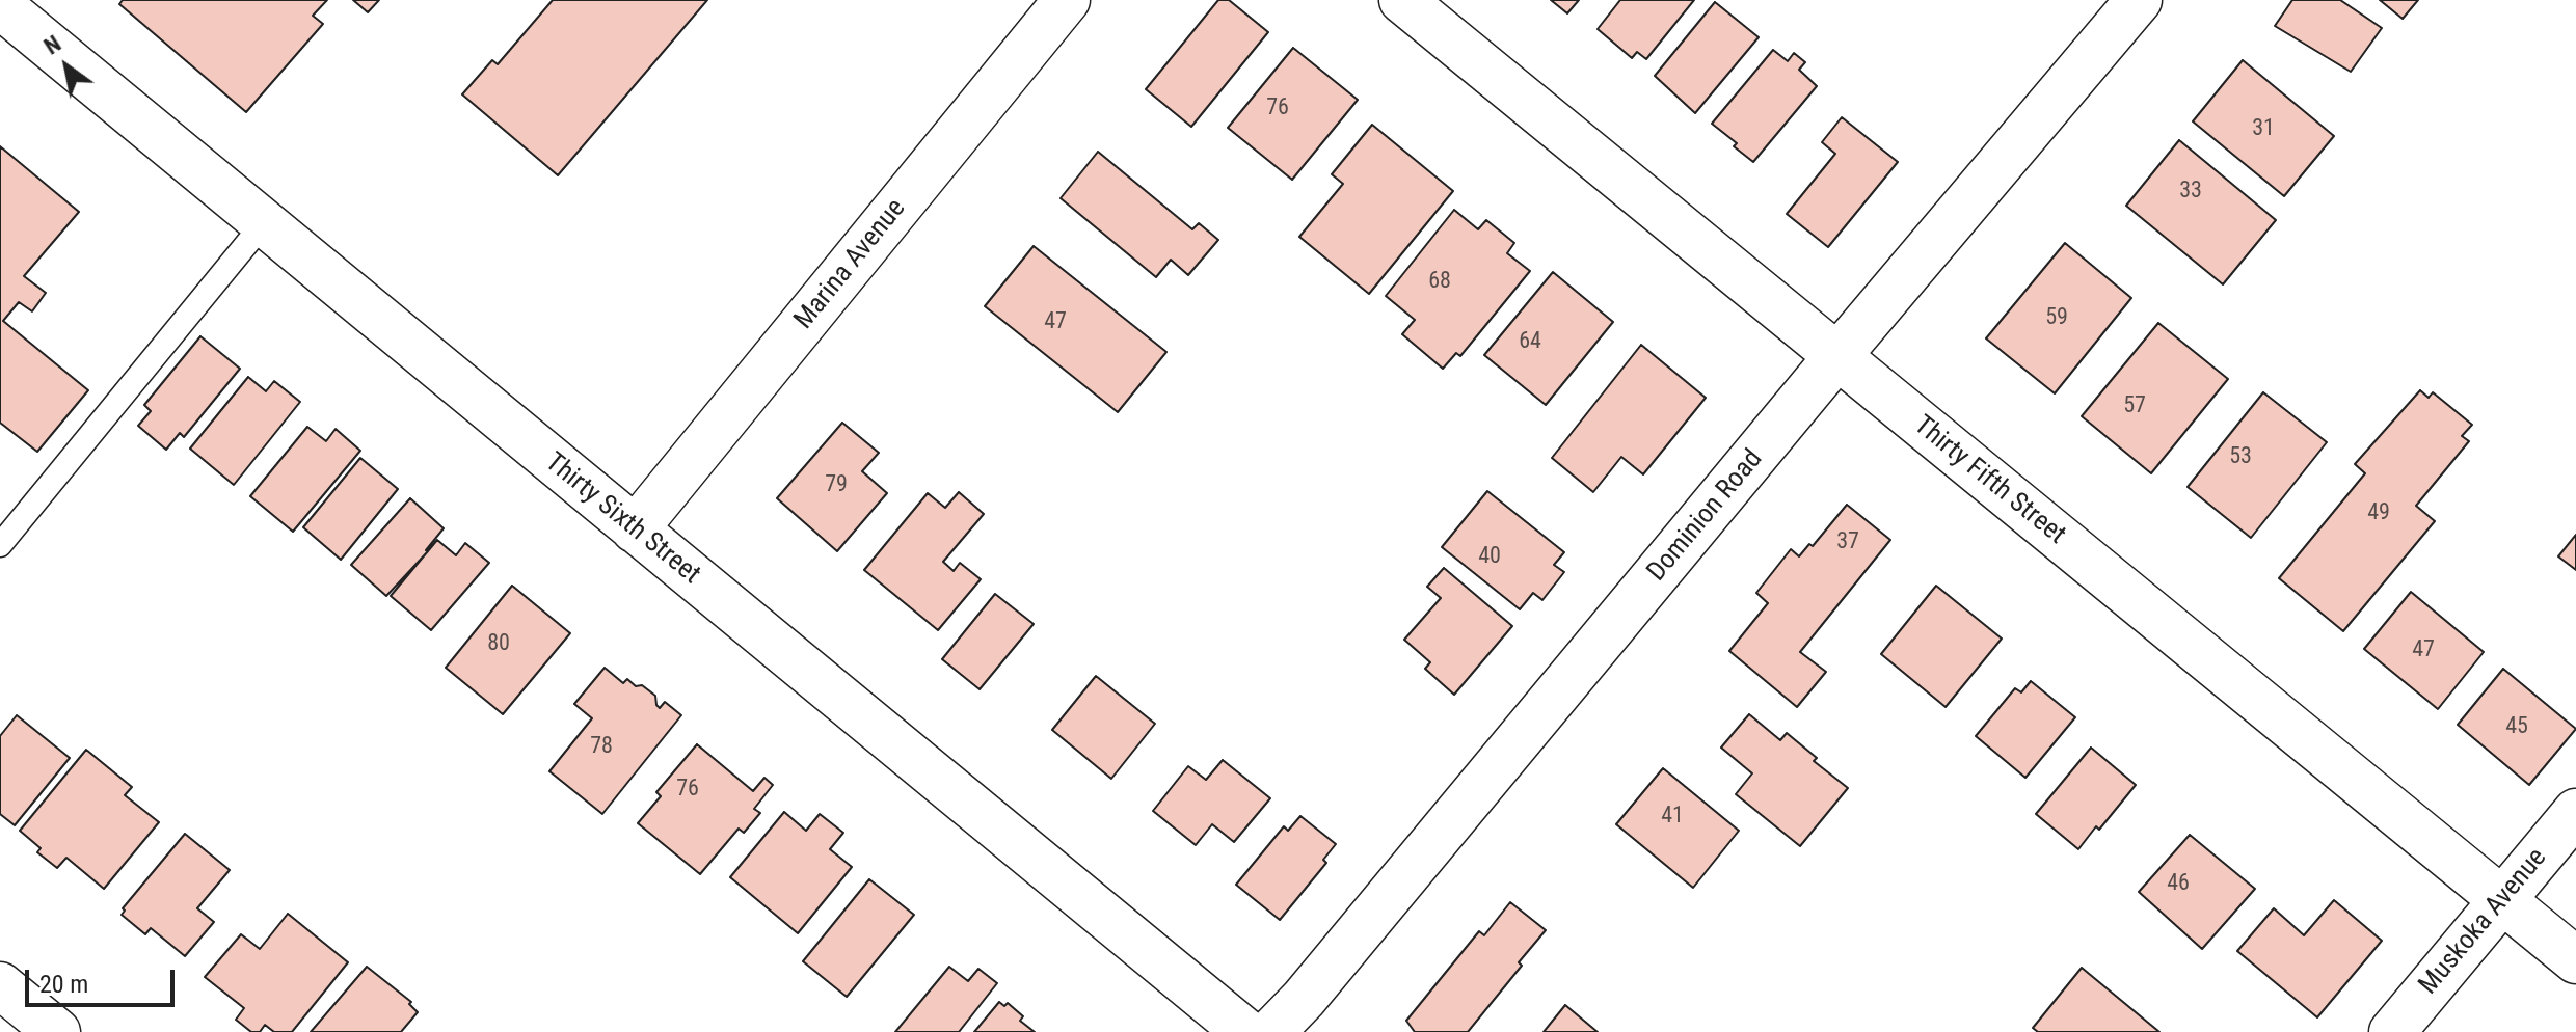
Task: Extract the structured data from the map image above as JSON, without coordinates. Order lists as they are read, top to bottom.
{
  "streets": {
    "street": [
      "Marina Avenue",
      "Thirty Fifth Street",
      "Dominion Road",
      "Thirty Sixth Street",
      "Muskoka Avenue"
    ]
  },
  "crossings": [
    ["Marina Avenue", "Thirty Sixth Street"],
    ["Thirty Fifth Street", "Dominion Road"],
    ["Thirty Fifth Street", "Muskoka Avenue"]
  ],
  "house_numbers": [
    "76",
    "31",
    "33",
    "68",
    "59",
    "47",
    "64",
    "57",
    "53",
    "79",
    "49",
    "37",
    "40",
    "80",
    "47",
    "45",
    "78",
    "76",
    "41",
    "46"
  ],
  "scale_bar": "20 m",
  "north": "top left"
}
